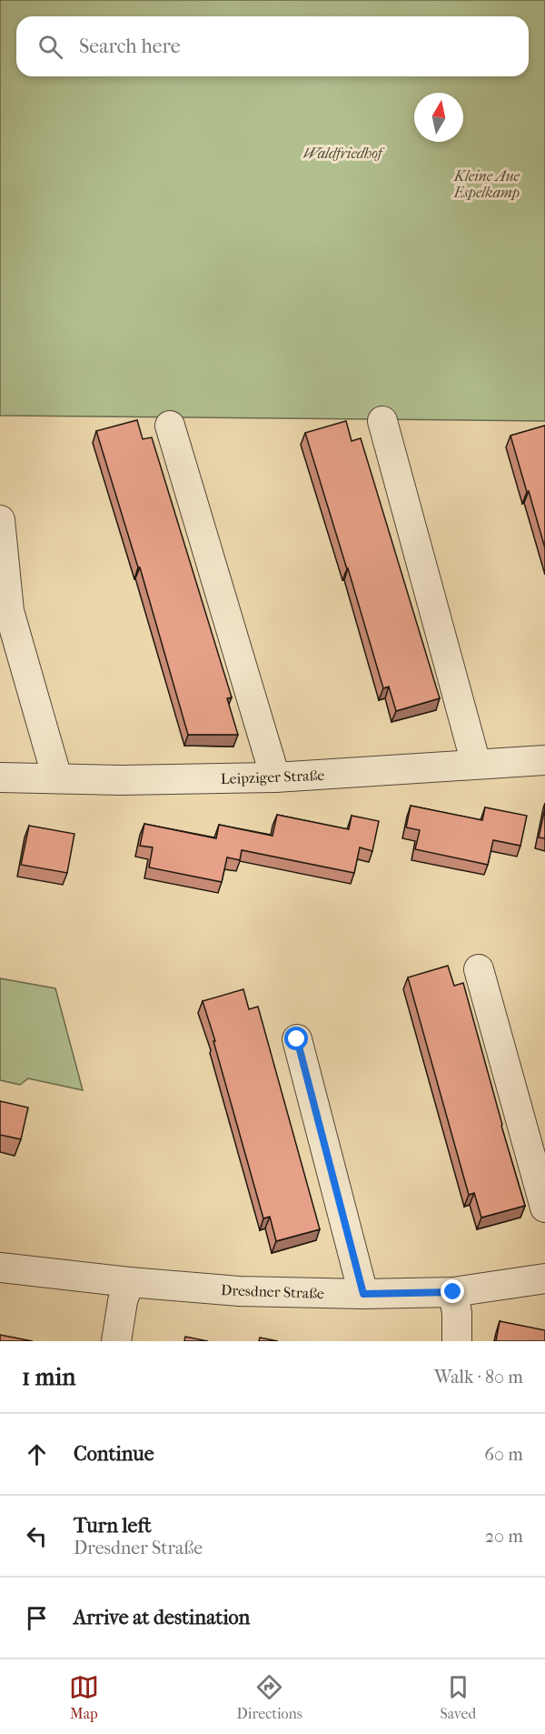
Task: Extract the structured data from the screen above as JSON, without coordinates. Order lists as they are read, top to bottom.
{
  "streets": {
    "street": ["Leipziger Straße", "Dresdner Straße"]
  },
  "parks": ["Waldfriedhof", "Kleine Aue Espelkamp"],
  "north": "top",
  "page": {
    "search": "Search here",
    "heading": ["1 min", "Walk · 80 m"],
    "list": [
      ["Continue", "60 m"],
      ["Turn left", "Dresdner Straße", "20 m"],
      "Arrive at destination"
    ],
    "nav": ["Map", "Directions", "Saved"]
  }
}
